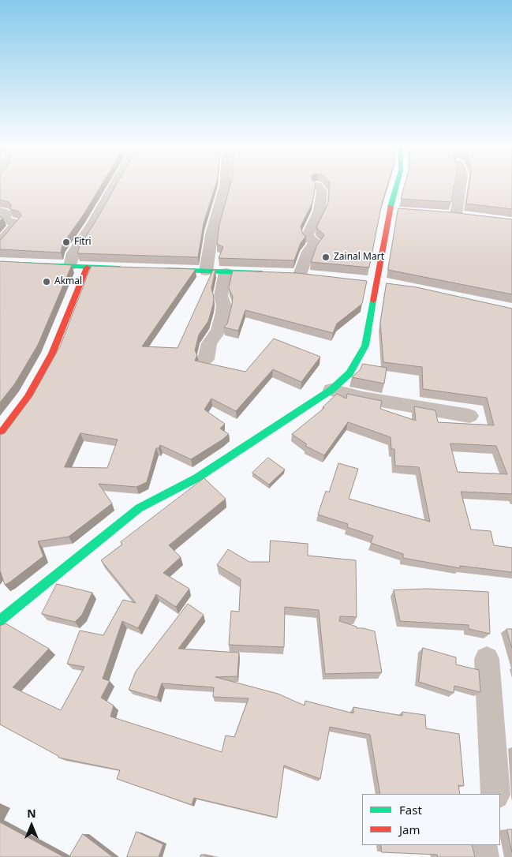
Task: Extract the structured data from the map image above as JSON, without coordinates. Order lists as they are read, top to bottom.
{
  "places": ["Fitri", "Zainal Mart", "Akmal"],
  "legend": ["Fast", "Jam"],
  "north": "top"
}
